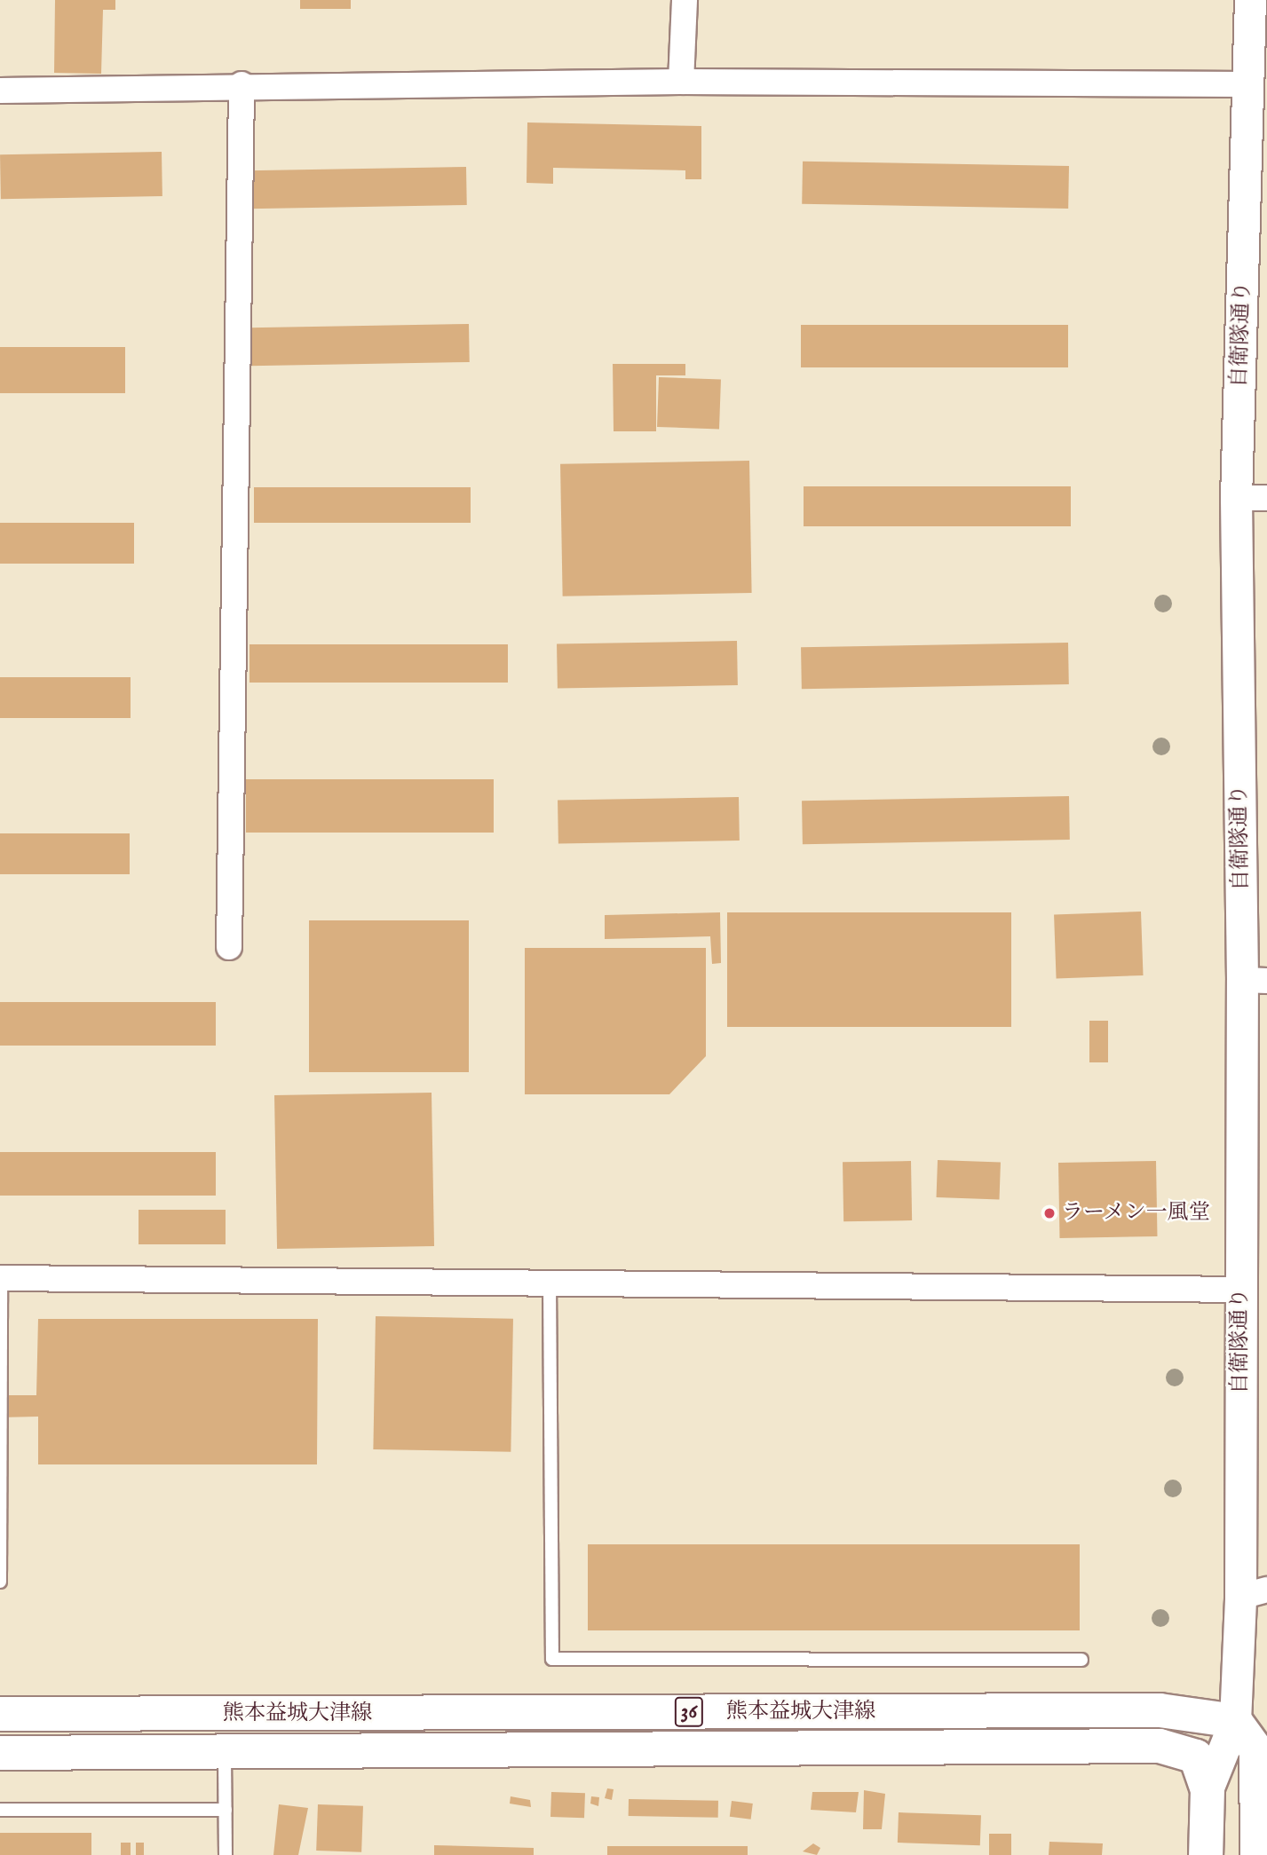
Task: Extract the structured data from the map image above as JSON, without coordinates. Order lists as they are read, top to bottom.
{
  "streets": {
    "main road": ["36", "熊本益城大津線"],
    "street": ["自衛隊通り"]
  },
  "crossings": [
    ["自衛隊通り", "熊本益城大津線"]
  ],
  "places": ["ラーメン一風堂"]
}
